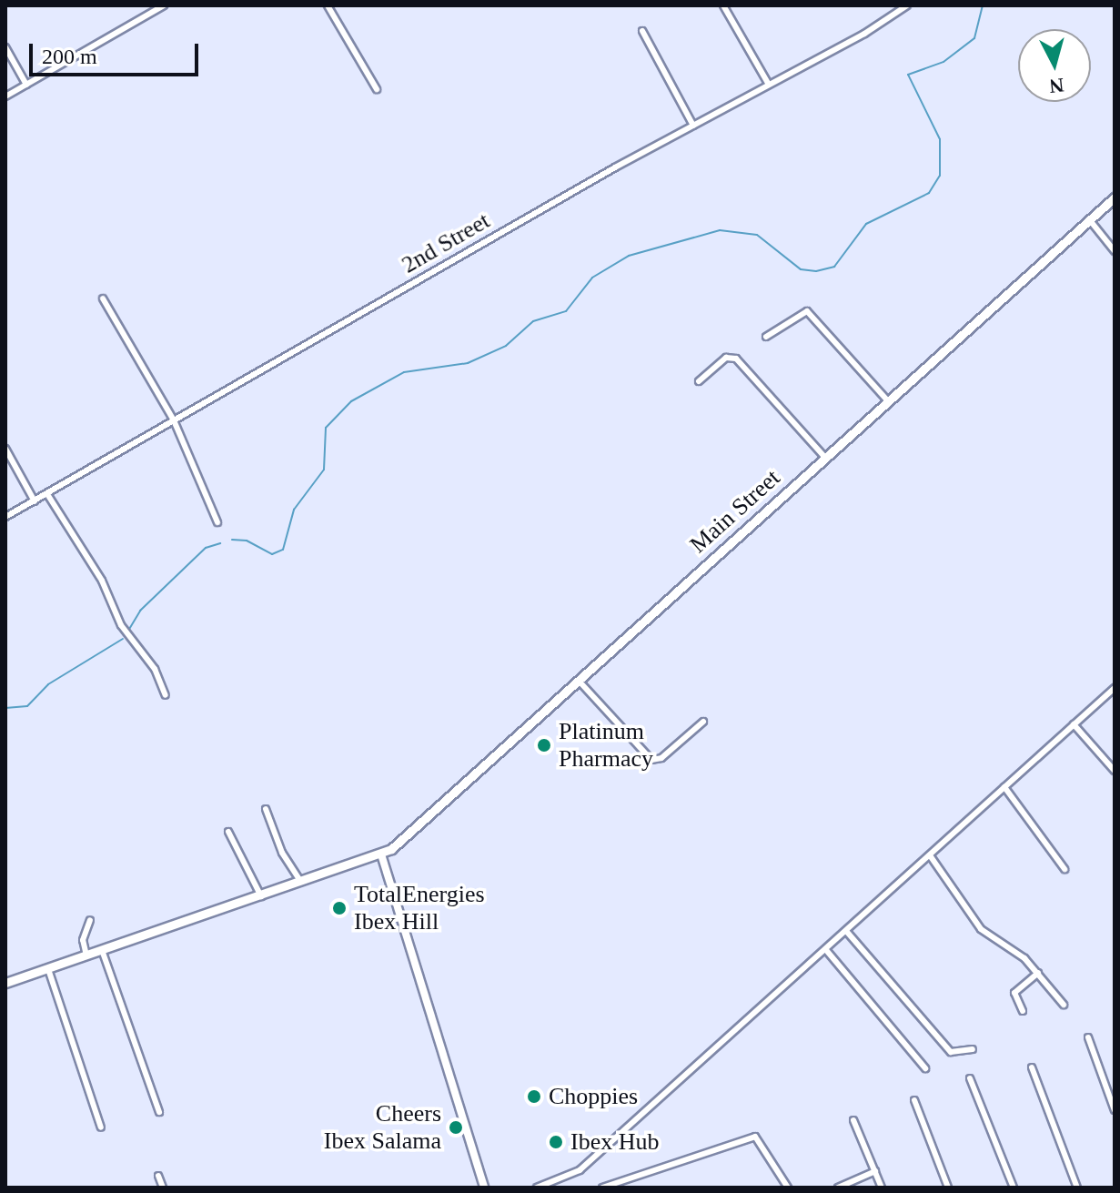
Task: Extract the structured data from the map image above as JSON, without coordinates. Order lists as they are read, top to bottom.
{
  "streets": {
    "main road": ["Main Street"],
    "street": ["2nd Street"]
  },
  "places": [
    "Platinum Pharmacy",
    "TotalEnergies Ibex Hill",
    "Choppies",
    "Cheers Ibex Salama",
    "Ibex Hub"
  ],
  "scale_bar": "200 m",
  "north": "bottom"
}
